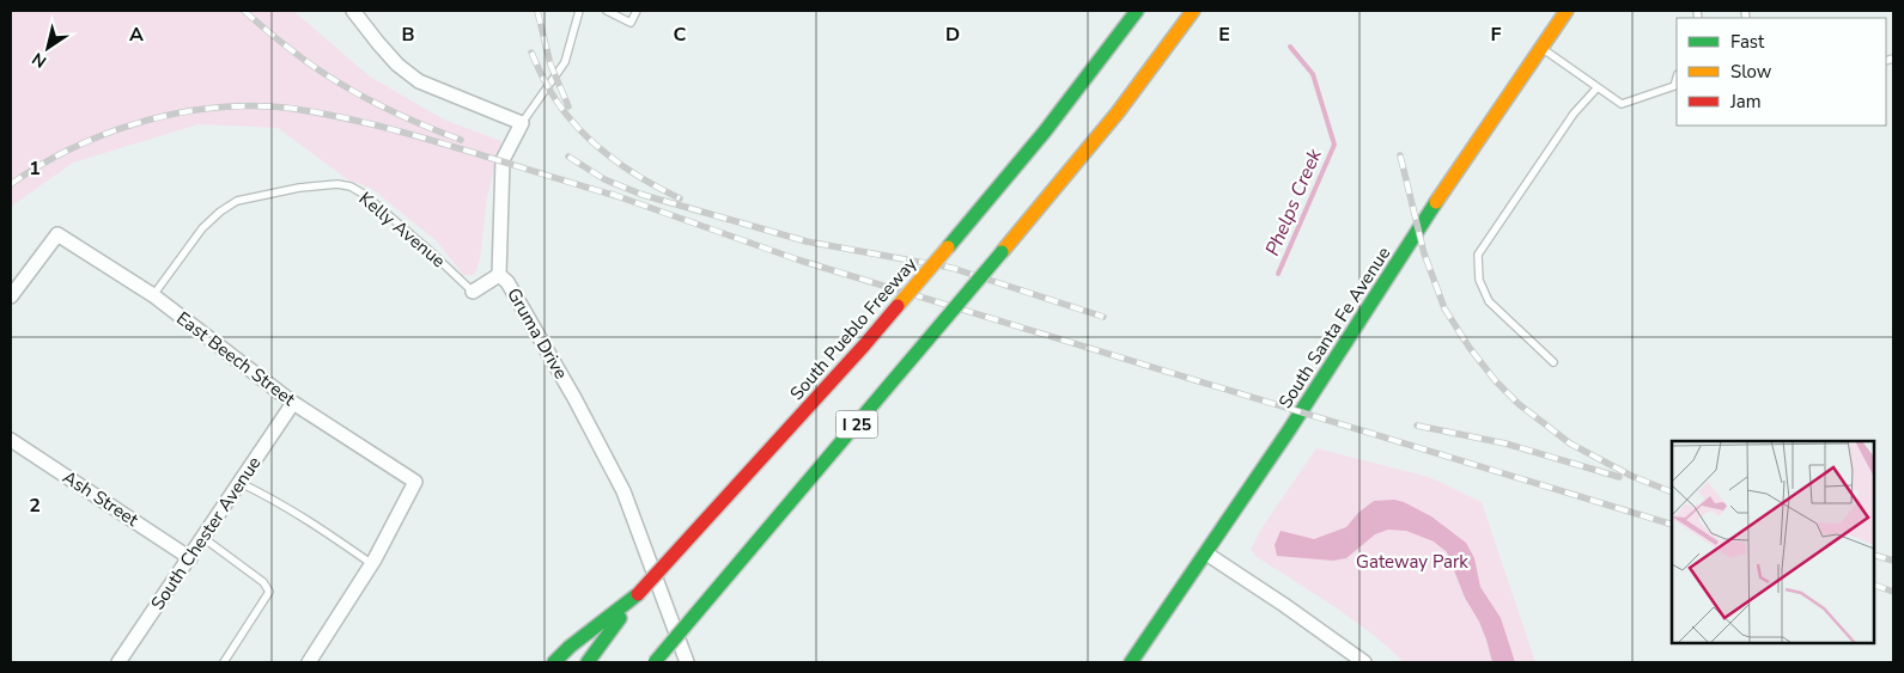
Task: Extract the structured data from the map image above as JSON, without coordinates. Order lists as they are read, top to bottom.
{
  "streets": {
    "main road": ["South Santa Fe Avenue", "South Pueblo Freeway", "I 25"],
    "street": [
      "Gruma Drive",
      "East Beech Street",
      "Ash Street",
      "South Chester Avenue"
    ],
    "lane": ["Kelly Avenue"]
  },
  "crossings": [
    ["Kelly Avenue", "East Beech Street"],
    ["East Beech Street", "South Chester Avenue"],
    ["Ash Street", "South Chester Avenue"]
  ],
  "water": ["Phelps Creek"],
  "parks": ["Gateway Park"],
  "legend": ["Fast", "Slow", "Jam"],
  "north": "bottom left",
  "grid": {
    "columns": [
      "A",
      "B",
      "C",
      "D",
      "E",
      "F"
    ],
    "rows": ["1", "2"]
  }
}
